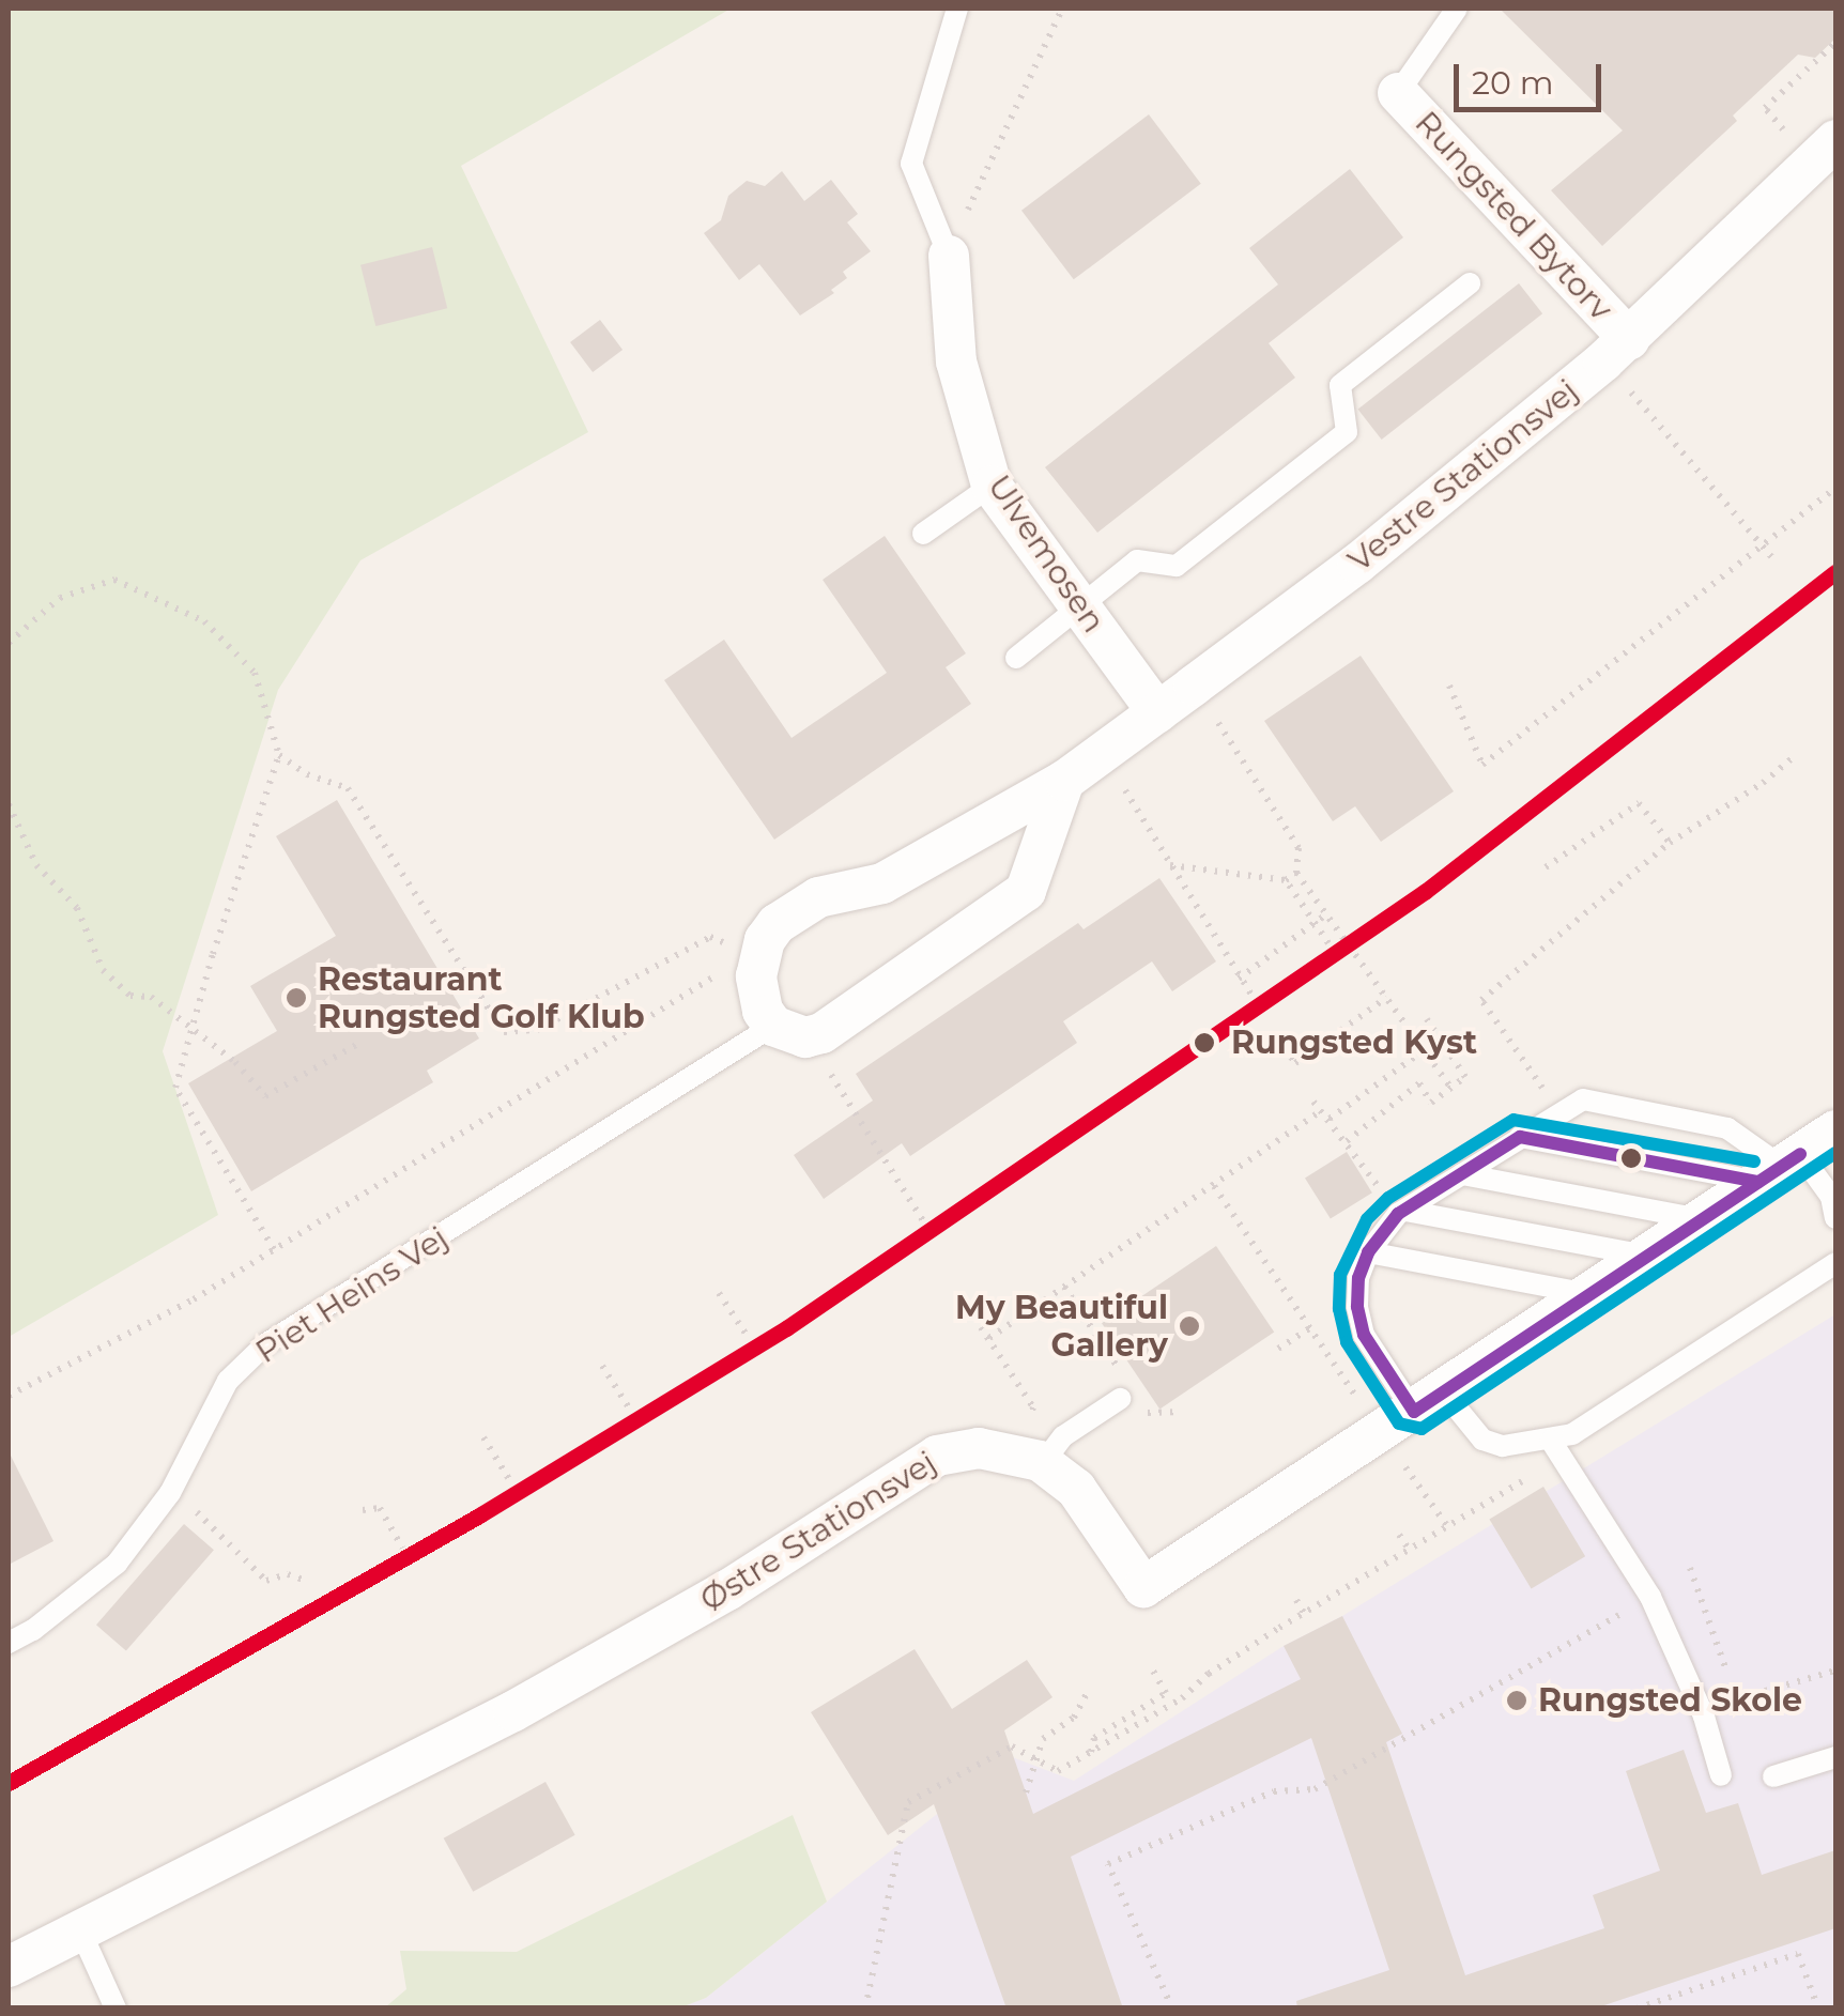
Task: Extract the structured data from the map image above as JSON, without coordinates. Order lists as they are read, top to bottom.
{
  "streets": {
    "street": [
      "Rungsted Bytorv",
      "Vestre Stationsvej",
      "Ulvemosen",
      "Østre Stationsvej"
    ],
    "lane": ["Piet Heins Vej"]
  },
  "crossings": [
    ["Rungsted Bytorv", "Vestre Stationsvej"],
    ["Vestre Stationsvej", "Ulvemosen"]
  ],
  "places": [
    "Restaurant Rungsted Golf Klub",
    "Rungsted Kyst",
    "My Beautiful Gallery",
    "Rungsted Skole"
  ],
  "scale_bar": "20 m"
}
